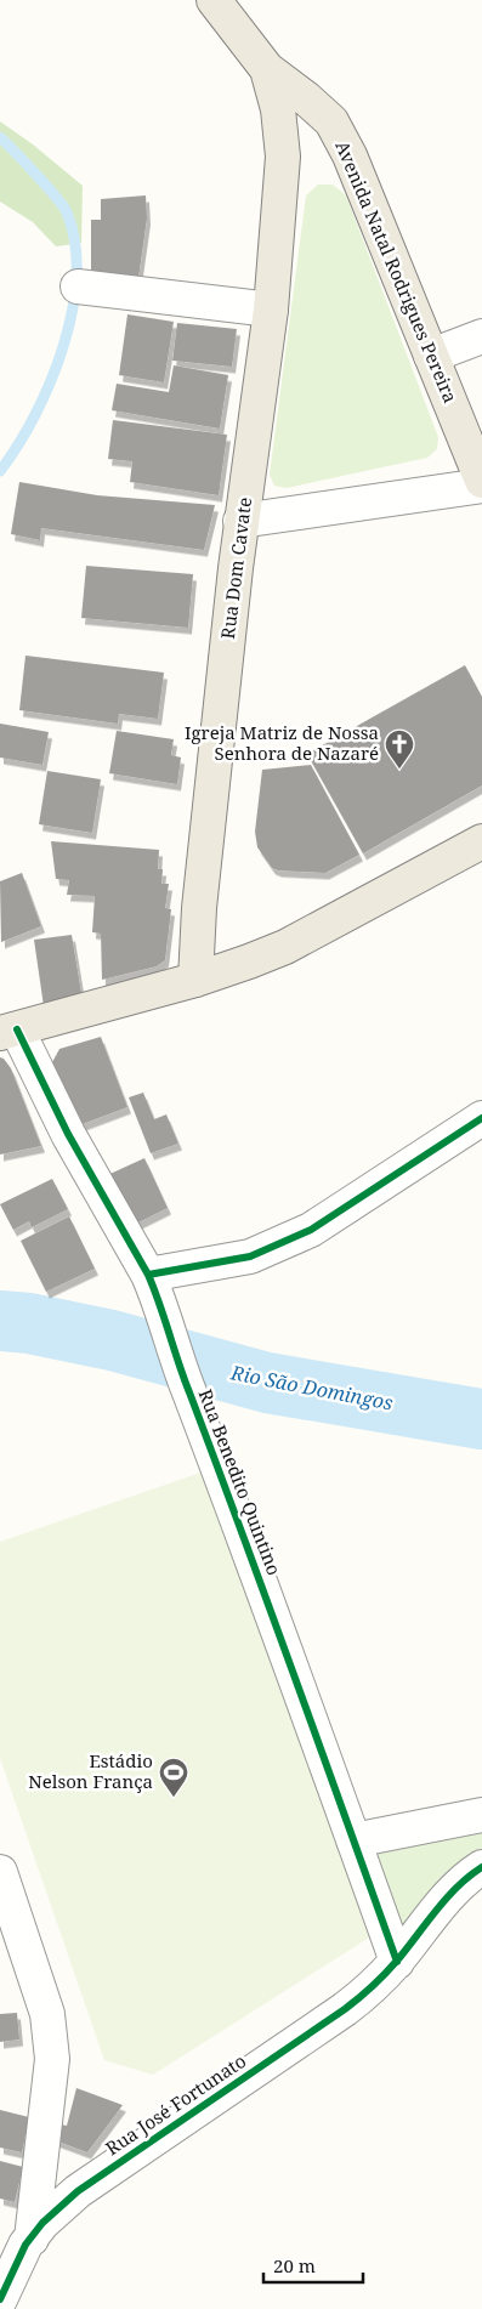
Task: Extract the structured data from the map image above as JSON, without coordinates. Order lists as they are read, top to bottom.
{
  "streets": {
    "main road": ["Avenida Natal Rodrigues Pereira", "Rua Dom Cavate"],
    "street": ["Rua Benedito Quintino", "Rua José Fortunato"]
  },
  "crossings": [
    ["Avenida Natal Rodrigues Pereira", "Rua Dom Cavate"],
    ["Rua Benedito Quintino", "Rua José Fortunato"]
  ],
  "water": ["Rio São Domingos"],
  "places": {
    "church": ["Igreja Matriz de Nossa Senhora de Nazaré"],
    "sports": ["Estádio Nelson França"]
  },
  "scale_bar": "20 m"
}
